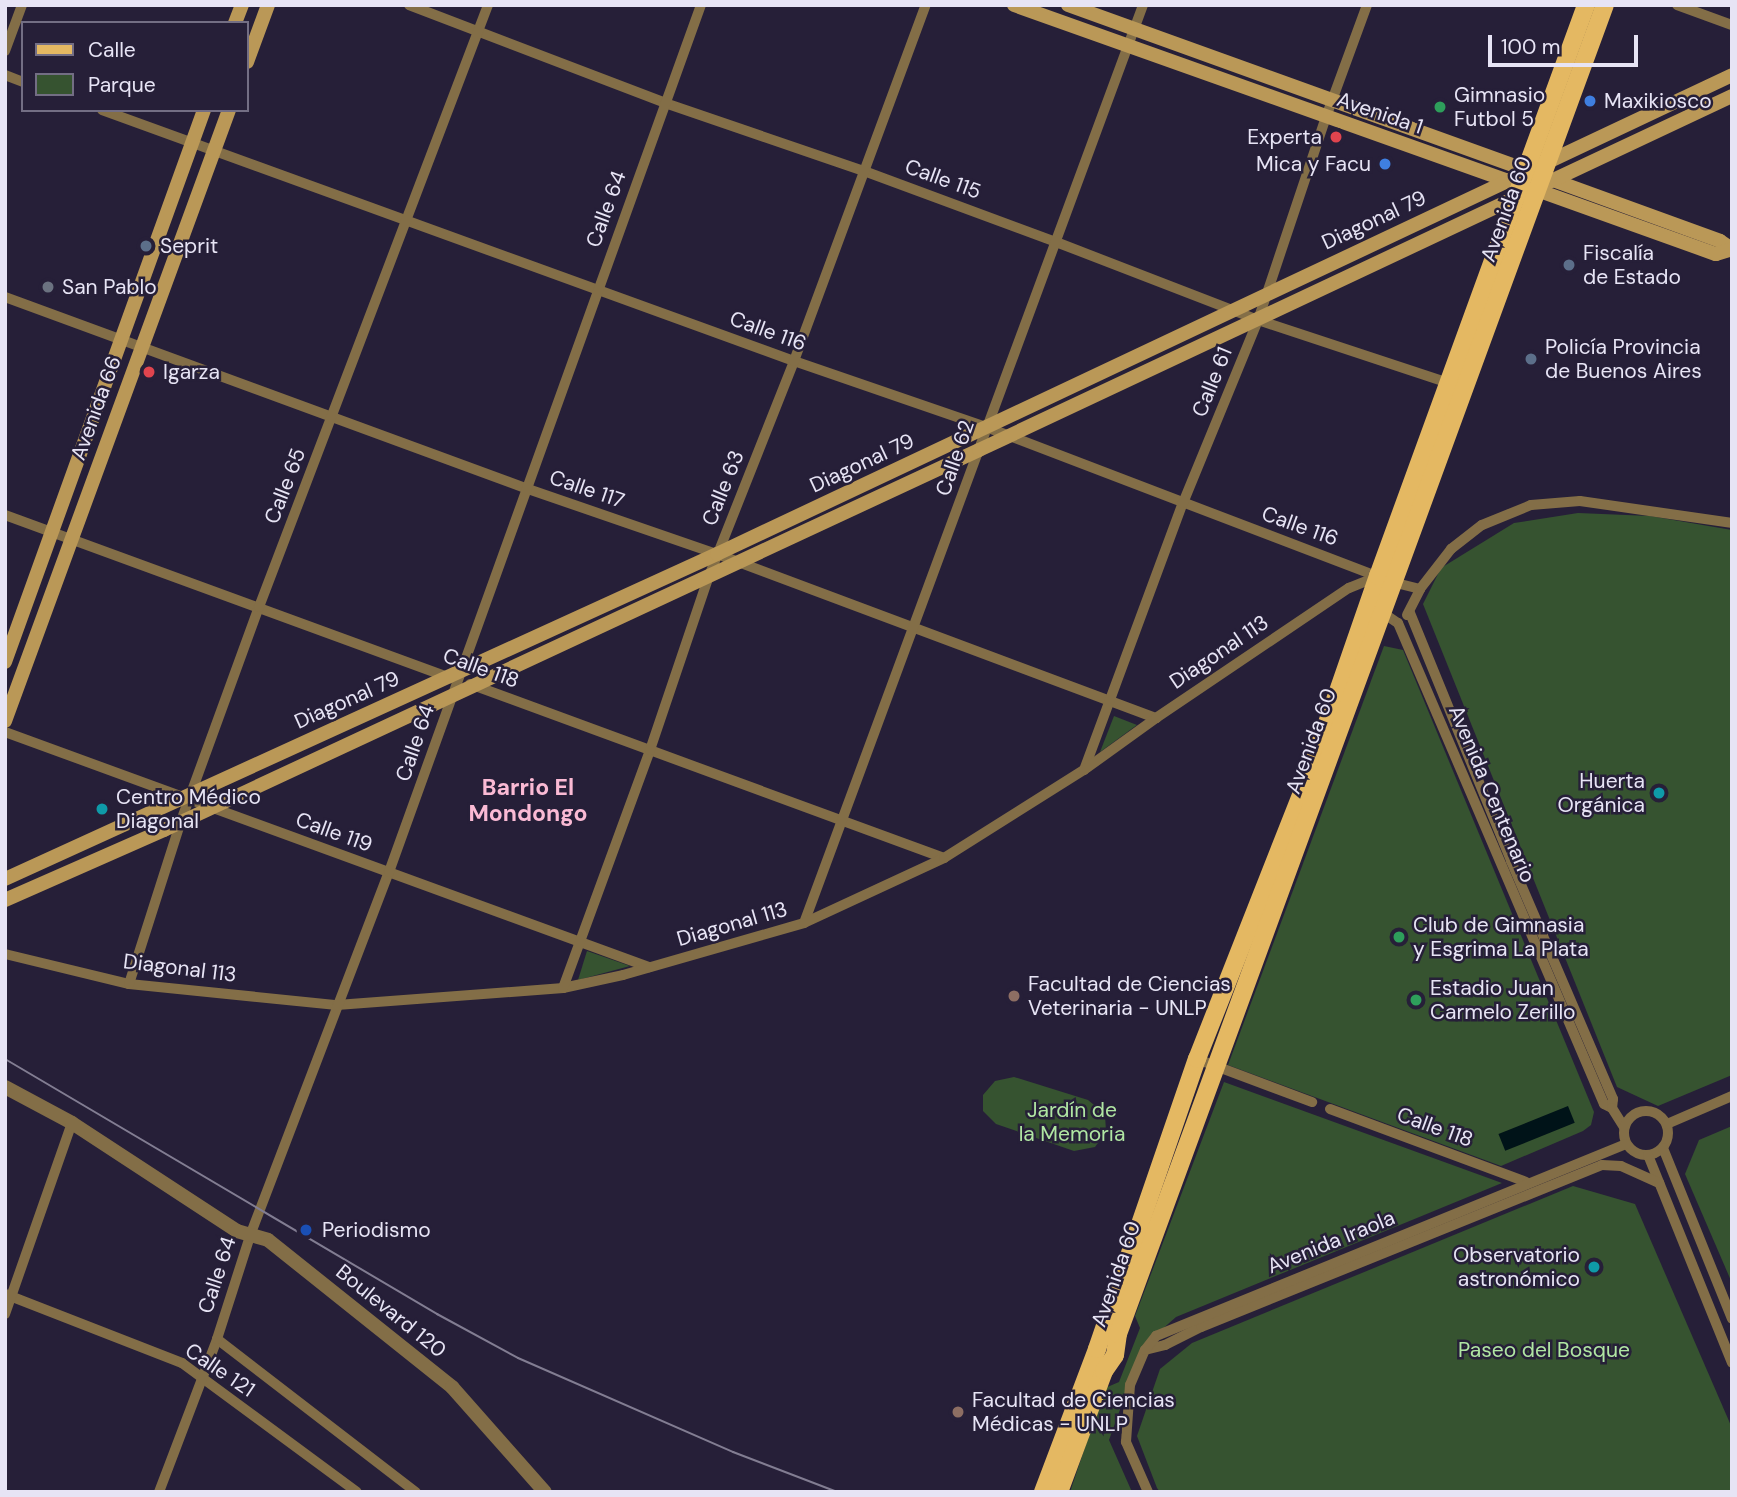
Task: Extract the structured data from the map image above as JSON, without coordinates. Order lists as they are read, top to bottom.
{
  "streets": {
    "main road": [
      "Avenida 1",
      "Avenida 60",
      "Diagonal 79",
      "Avenida 66"
    ],
    "street": [
      "Calle 115",
      "Calle 64",
      "Calle 116",
      "Calle 61",
      "Calle 62",
      "Calle 65",
      "Calle 63",
      "Calle 117",
      "Diagonal 113",
      "Calle 118",
      "Avenida Centenario",
      "Calle 119",
      "Avenida Iraola",
      "Boulevard 120",
      "Calle 121"
    ]
  },
  "crossings": [
    ["Avenida 1", "Avenida 60"],
    ["Avenida 1", "Diagonal 79"],
    ["Avenida 1", "Calle 61"],
    ["Avenida 1", "Calle 62"],
    ["Calle 115", "Calle 64"],
    ["Calle 115", "Avenida 60"],
    ["Calle 115", "Diagonal 79"],
    ["Calle 115", "Calle 61"],
    ["Calle 115", "Calle 62"],
    ["Calle 115", "Calle 65"],
    ["Calle 115", "Calle 63"],
    ["Calle 64", "Diagonal 79"],
    ["Calle 64", "Calle 116"],
    ["Calle 64", "Calle 117"],
    ["Calle 64", "Diagonal 113"],
    ["Calle 64", "Calle 118"],
    ["Calle 64", "Calle 119"],
    ["Calle 64", "Boulevard 120"],
    ["Calle 64", "Calle 121"],
    ["Avenida 60", "Diagonal 79"],
    ["Avenida 60", "Calle 116"],
    ["Avenida 60", "Diagonal 113"],
    ["Avenida 60", "Avenida Centenario"],
    ["Diagonal 79", "Calle 116"],
    ["Diagonal 79", "Calle 61"],
    ["Diagonal 79", "Calle 62"],
    ["Diagonal 79", "Calle 65"],
    ["Diagonal 79", "Calle 63"],
    ["Diagonal 79", "Calle 117"],
    ["Diagonal 79", "Calle 118"],
    ["Diagonal 79", "Calle 119"],
    ["Calle 116", "Calle 61"],
    ["Calle 116", "Avenida 66"],
    ["Calle 116", "Calle 62"],
    ["Calle 116", "Calle 65"],
    ["Calle 116", "Calle 63"],
    ["Calle 116", "Diagonal 113"],
    ["Calle 61", "Calle 117"],
    ["Calle 61", "Diagonal 113"],
    ["Avenida 66", "Calle 117"],
    ["Avenida 66", "Calle 118"],
    ["Calle 62", "Calle 117"],
    ["Calle 62", "Diagonal 113"],
    ["Calle 62", "Calle 118"],
    ["Calle 65", "Calle 117"],
    ["Calle 65", "Diagonal 113"],
    ["Calle 65", "Calle 118"],
    ["Calle 65", "Calle 119"],
    ["Calle 63", "Calle 117"],
    ["Calle 63", "Diagonal 113"],
    ["Calle 63", "Calle 118"],
    ["Calle 63", "Calle 119"],
    ["Calle 117", "Diagonal 113"],
    ["Diagonal 113", "Calle 118"],
    ["Diagonal 113", "Calle 119"],
    ["Calle 118", "Avenida Iraola"],
    ["Avenida Centenario", "Avenida Iraola"]
  ],
  "districts": ["Barrio El Mondongo"],
  "parks": ["Jardín de la Memoria", "Paseo del Bosque"],
  "places": [
    "Maxikiosco",
    "Gimnasio Futbol 5",
    "Experta",
    "Mica y Facu",
    "Seprit",
    "Fiscalía de Estado",
    "San Pablo",
    "Policía Provincia de Buenos Aires",
    "Igarza",
    "Huerta Orgánica",
    "Centro Médico Diagonal",
    "Club de Gimnasia y Esgrima La Plata",
    "Facultad de Ciencias Veterinaria - UNLP",
    "Estadio Juan Carmelo Zerillo",
    "Periodismo",
    "Observatorio astronómico",
    "Facultad de Ciencias Médicas - UNLP"
  ],
  "legend": ["Calle", "Parque"],
  "scale_bar": "100 m"
}
